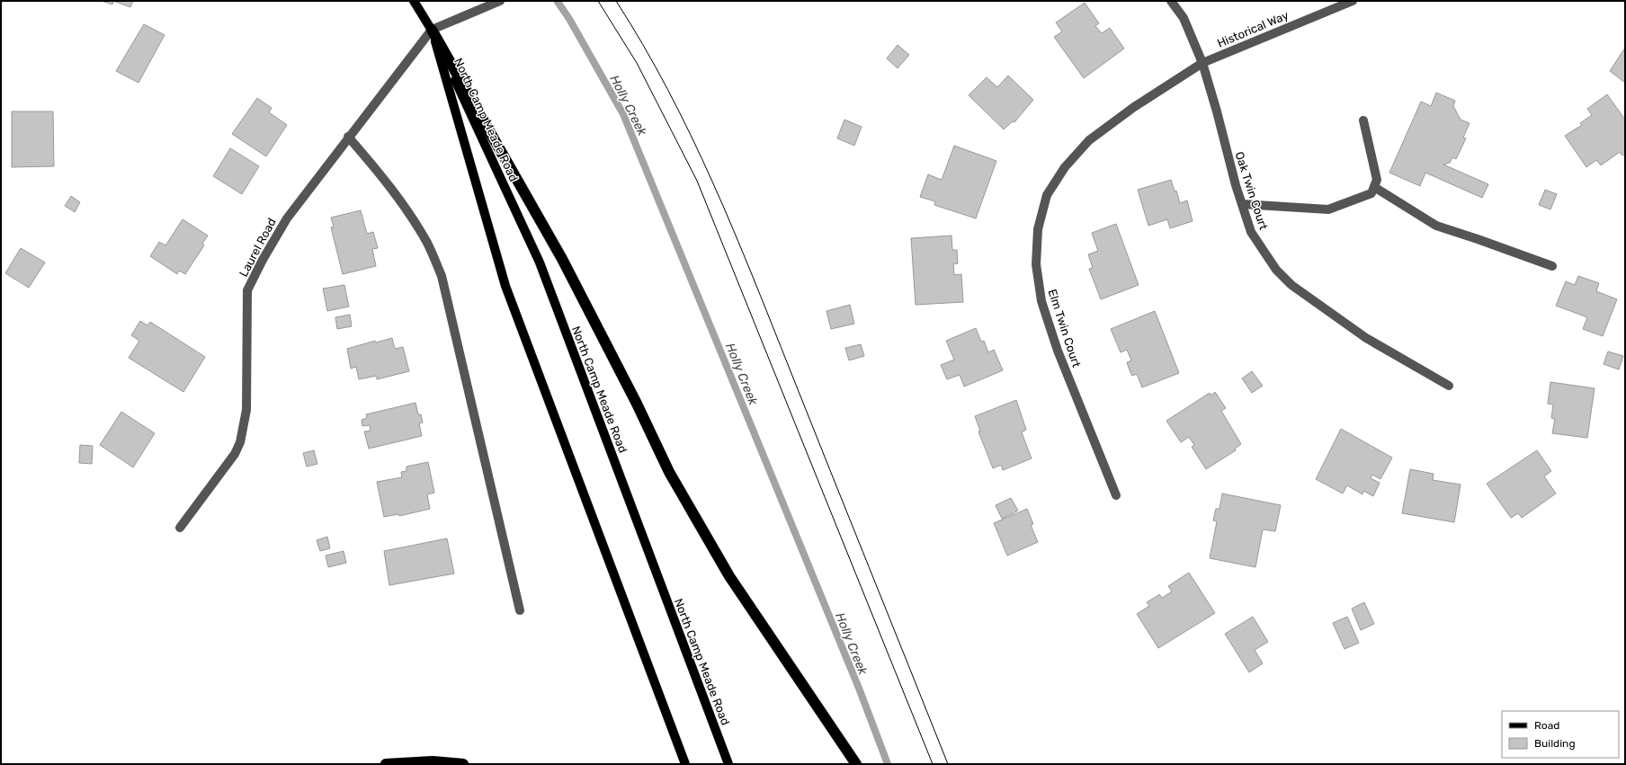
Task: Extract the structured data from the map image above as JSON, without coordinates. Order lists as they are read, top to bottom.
{
  "streets": {
    "main road": ["North Camp Meade Road"],
    "street": [
      "Historical Way",
      "Oak Twin Court",
      "Laurel Road",
      "Elm Twin Court"
    ]
  },
  "crossings": [
    ["Historical Way", "Oak Twin Court"],
    ["Historical Way", "Elm Twin Court"],
    ["North Camp Meade Road", "Laurel Road"],
    ["Oak Twin Court", "Elm Twin Court"]
  ],
  "water": ["Holly Creek"],
  "legend": ["Road", "Building"]
}
